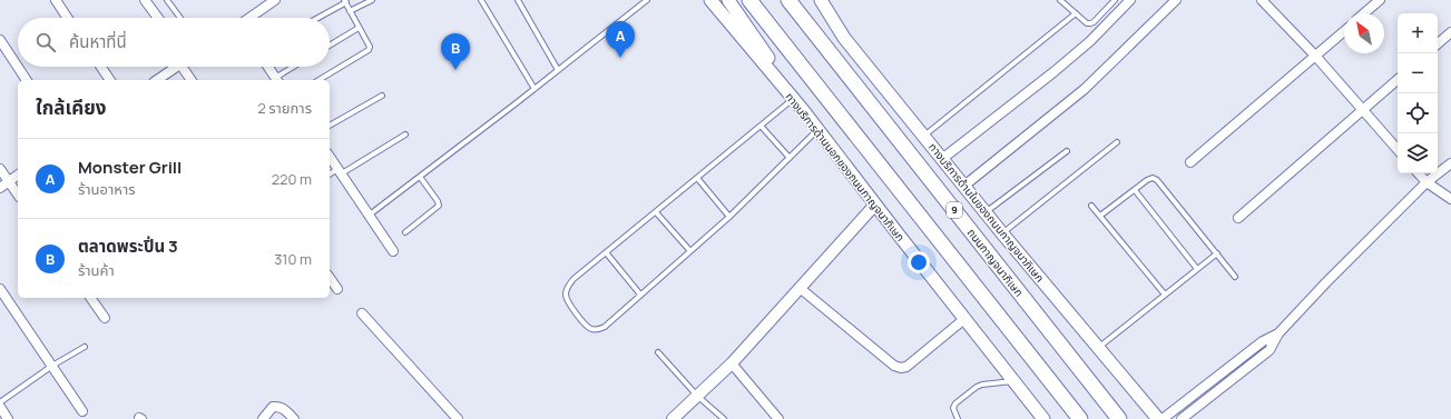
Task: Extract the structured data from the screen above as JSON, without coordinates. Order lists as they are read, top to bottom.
{
  "streets": {
    "highway": ["9", "ถนนกาญจนาภิเษก"],
    "main road": ["ทางบริการด้านนอกของถนนกาญจนาภิเษก", "ทางบริการด้านในของถนนกาญจนาภิเษก"]
  },
  "north": "top left",
  "page": {
    "map_buttons": ["+", "−"],
    "search": "ค้นหาที่นี่",
    "pins": ["A", "B"],
    "heading": ["ใกล้เคียง", "2 รายการ"],
    "list": [
      {
        "mark": "A",
        "name": "Monster Grill",
        "note": "ร้านอาหาร",
        "value": "220 m"
      },
      {
        "mark": "B",
        "name": "ตลาดพระปิ่น 3",
        "note": "ร้านค้า",
        "value": "310 m"
      }
    ]
  }
}
